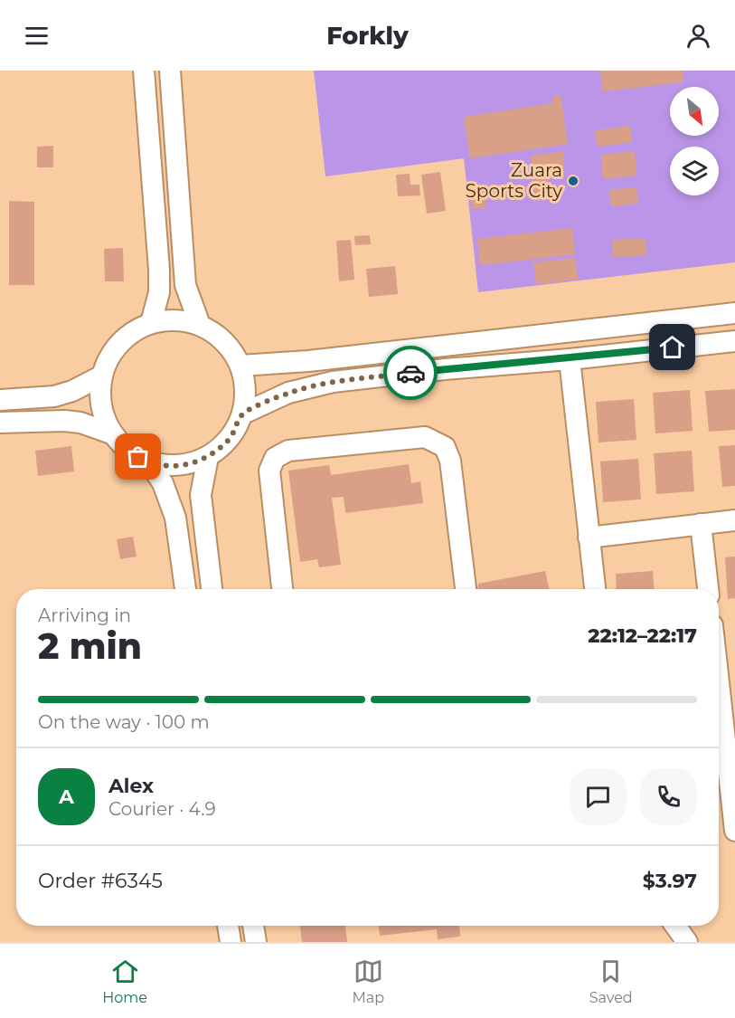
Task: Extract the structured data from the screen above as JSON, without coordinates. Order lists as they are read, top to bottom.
{
  "places": ["Zuara Sports City"],
  "north": "bottom right",
  "page": {
    "header": "Forkly",
    "heading": ["2 min", "Arriving in", "22:12–22:17"],
    "panel": [
      "Alex",
      "Courier · 4.9",
      "Order #6345",
      "$3.97"
    ],
    "bar": "On the way · 100 m",
    "round": "A",
    "tabs": ["Home", "Map", "Saved"]
  }
}
